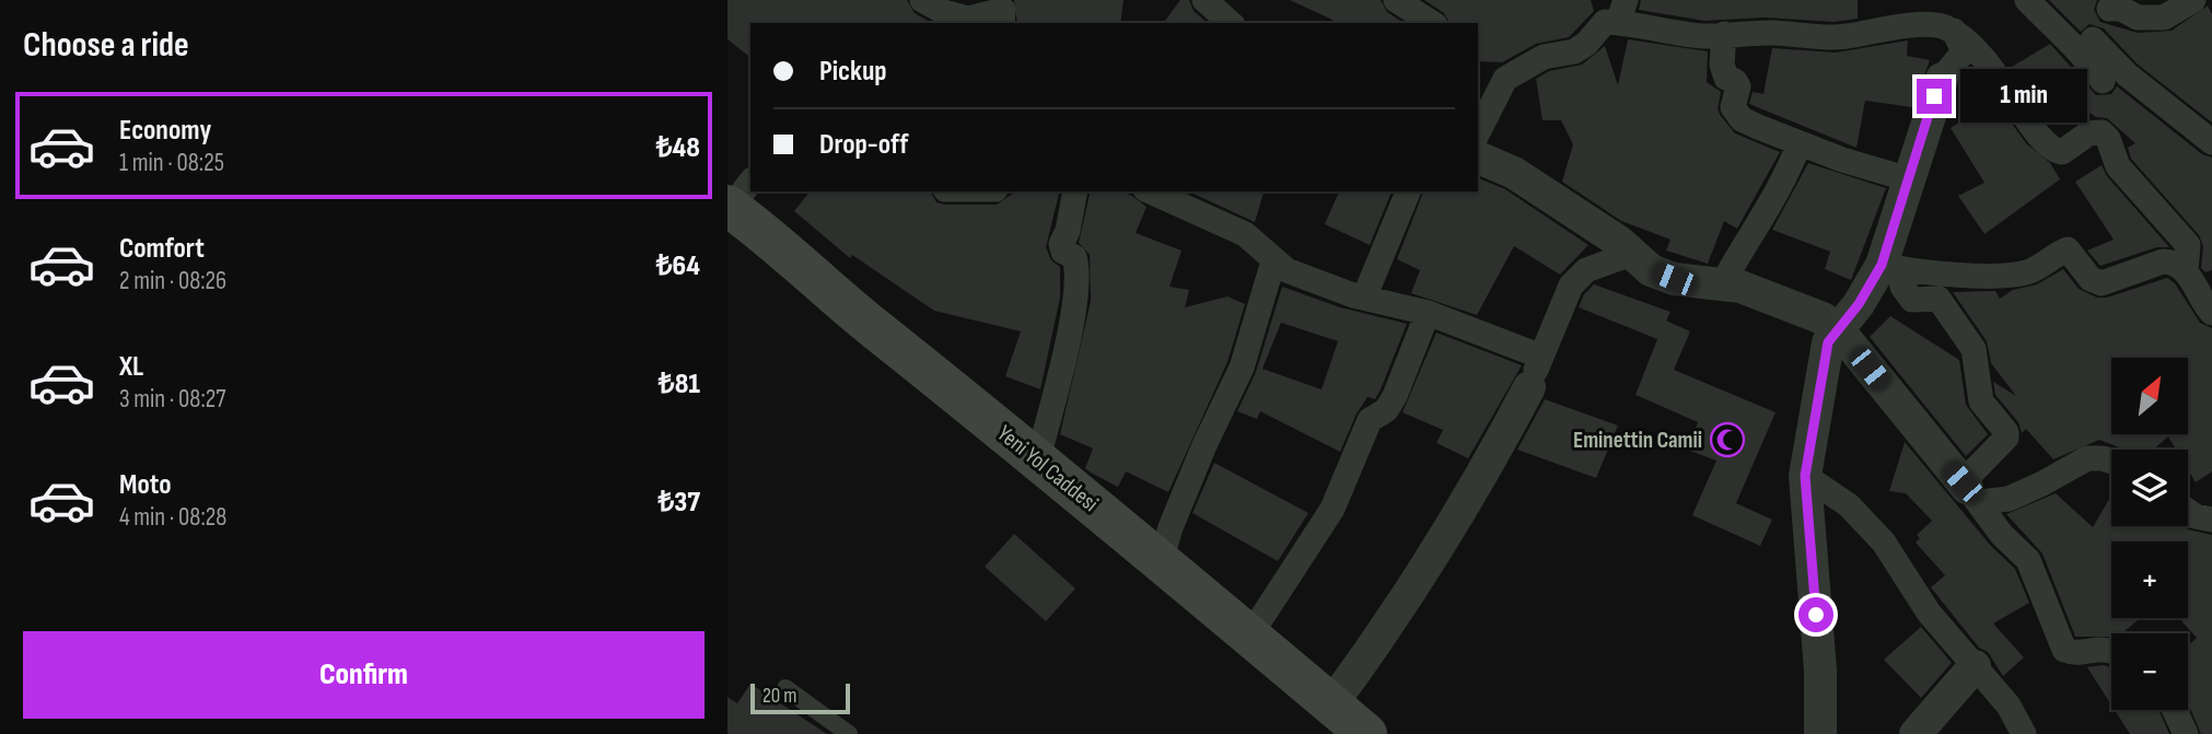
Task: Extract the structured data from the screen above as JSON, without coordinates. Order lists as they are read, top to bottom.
{
  "streets": {
    "main road": ["Yeni Yol Caddesi"]
  },
  "places": {
    "mosque": ["Eminettin Camii"]
  },
  "scale_bar": "20 m",
  "north": "top right",
  "page": {
    "heading": "Choose a ride",
    "banner": ["Pickup", "Drop-off"],
    "bubble": "1 min",
    "list": [
      {
        "name": "Economy",
        "note": "1 min · 08:25",
        "value": "₺48"
      },
      {
        "name": "Comfort",
        "note": "2 min · 08:26",
        "value": "₺64"
      },
      {
        "name": "XL",
        "note": "3 min · 08:27",
        "value": "₺81"
      },
      {
        "name": "Moto",
        "note": "4 min · 08:28",
        "value": "₺37"
      }
    ],
    "map_buttons": ["+", "−"],
    "buttons": "Confirm",
    "scale": "20 m"
  }
}
